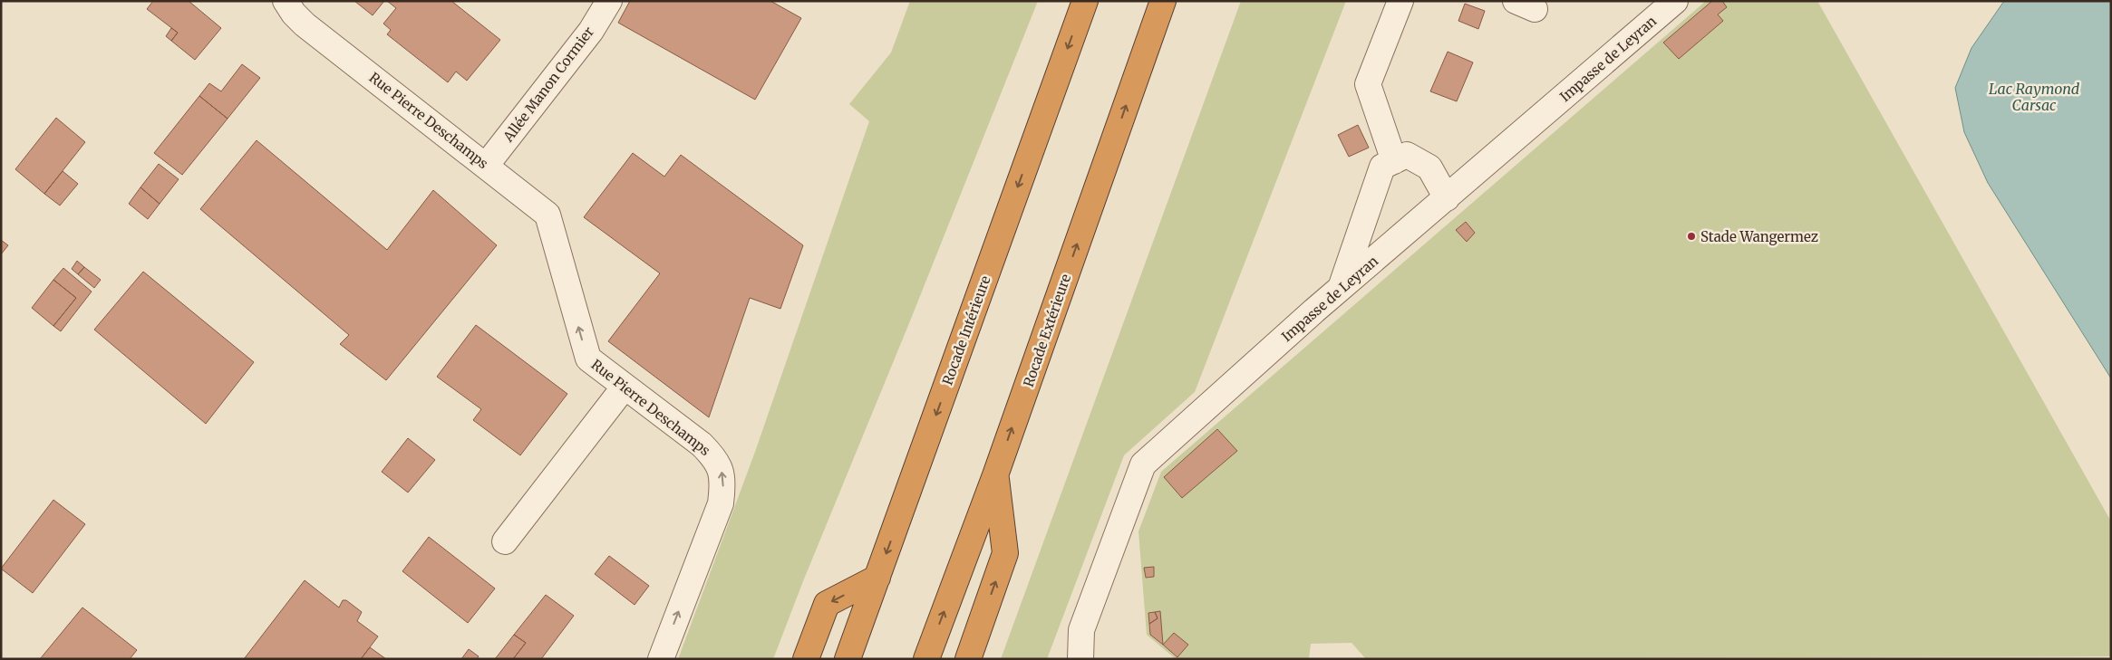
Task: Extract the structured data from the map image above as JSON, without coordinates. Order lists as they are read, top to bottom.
{
  "streets": {
    "highway": ["Rocade Intérieure", "Rocade Extérieure"],
    "street": ["Impasse de Leyran", "Allée Manon Cormier", "Rue Pierre Deschamps"]
  },
  "crossings": [
    ["Allée Manon Cormier", "Rue Pierre Deschamps"]
  ],
  "one_way": ["Rue Pierre Deschamps", "Rocade Intérieure", "Rocade Extérieure"],
  "water": ["Lac Raymond Carsac"],
  "places": ["Stade Wangermez"]
}
